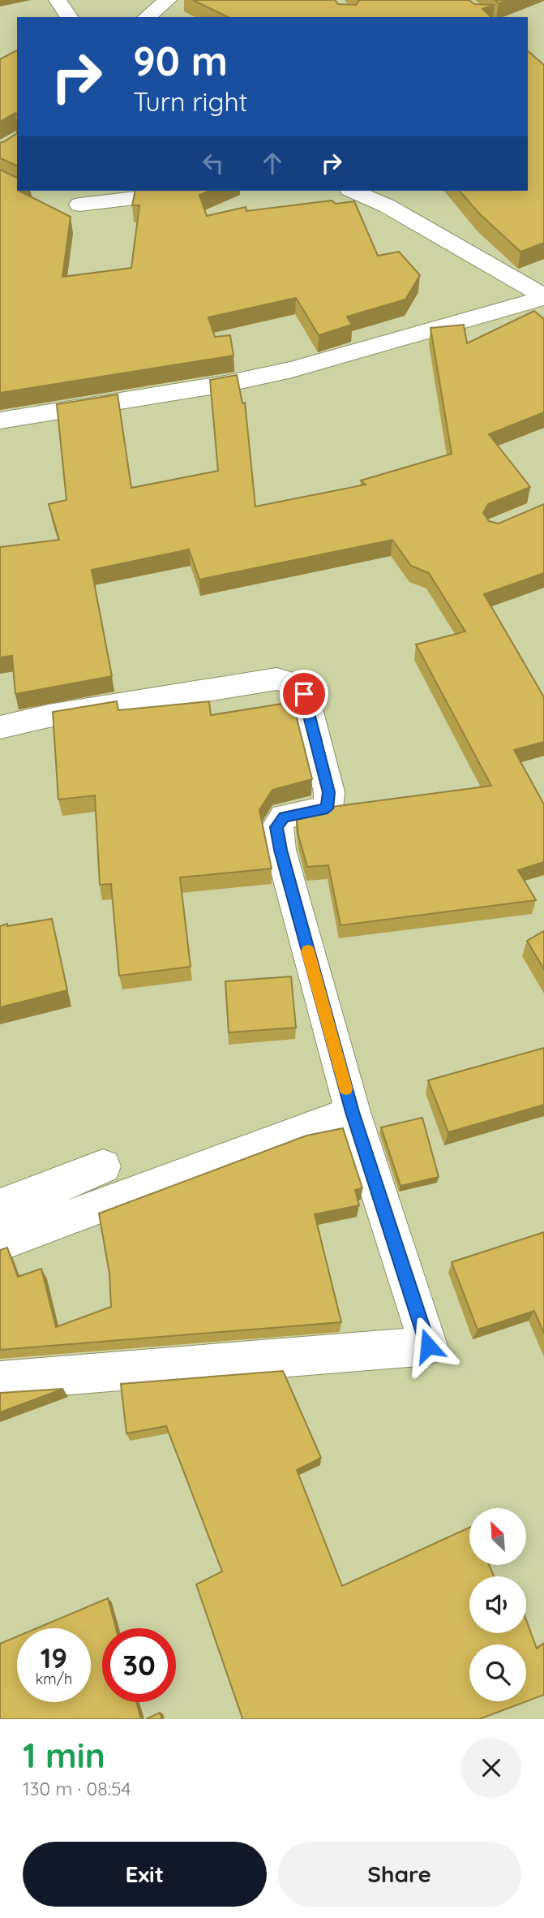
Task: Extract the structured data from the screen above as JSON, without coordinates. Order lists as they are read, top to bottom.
{
  "north": "top left",
  "page": {
    "turn": ["90 m", "Turn right"],
    "speed": "19 km/h",
    "limit": "30",
    "heading": ["1 min", "130 m · 08:54"],
    "buttons": ["Exit", "Share"]
  }
}
